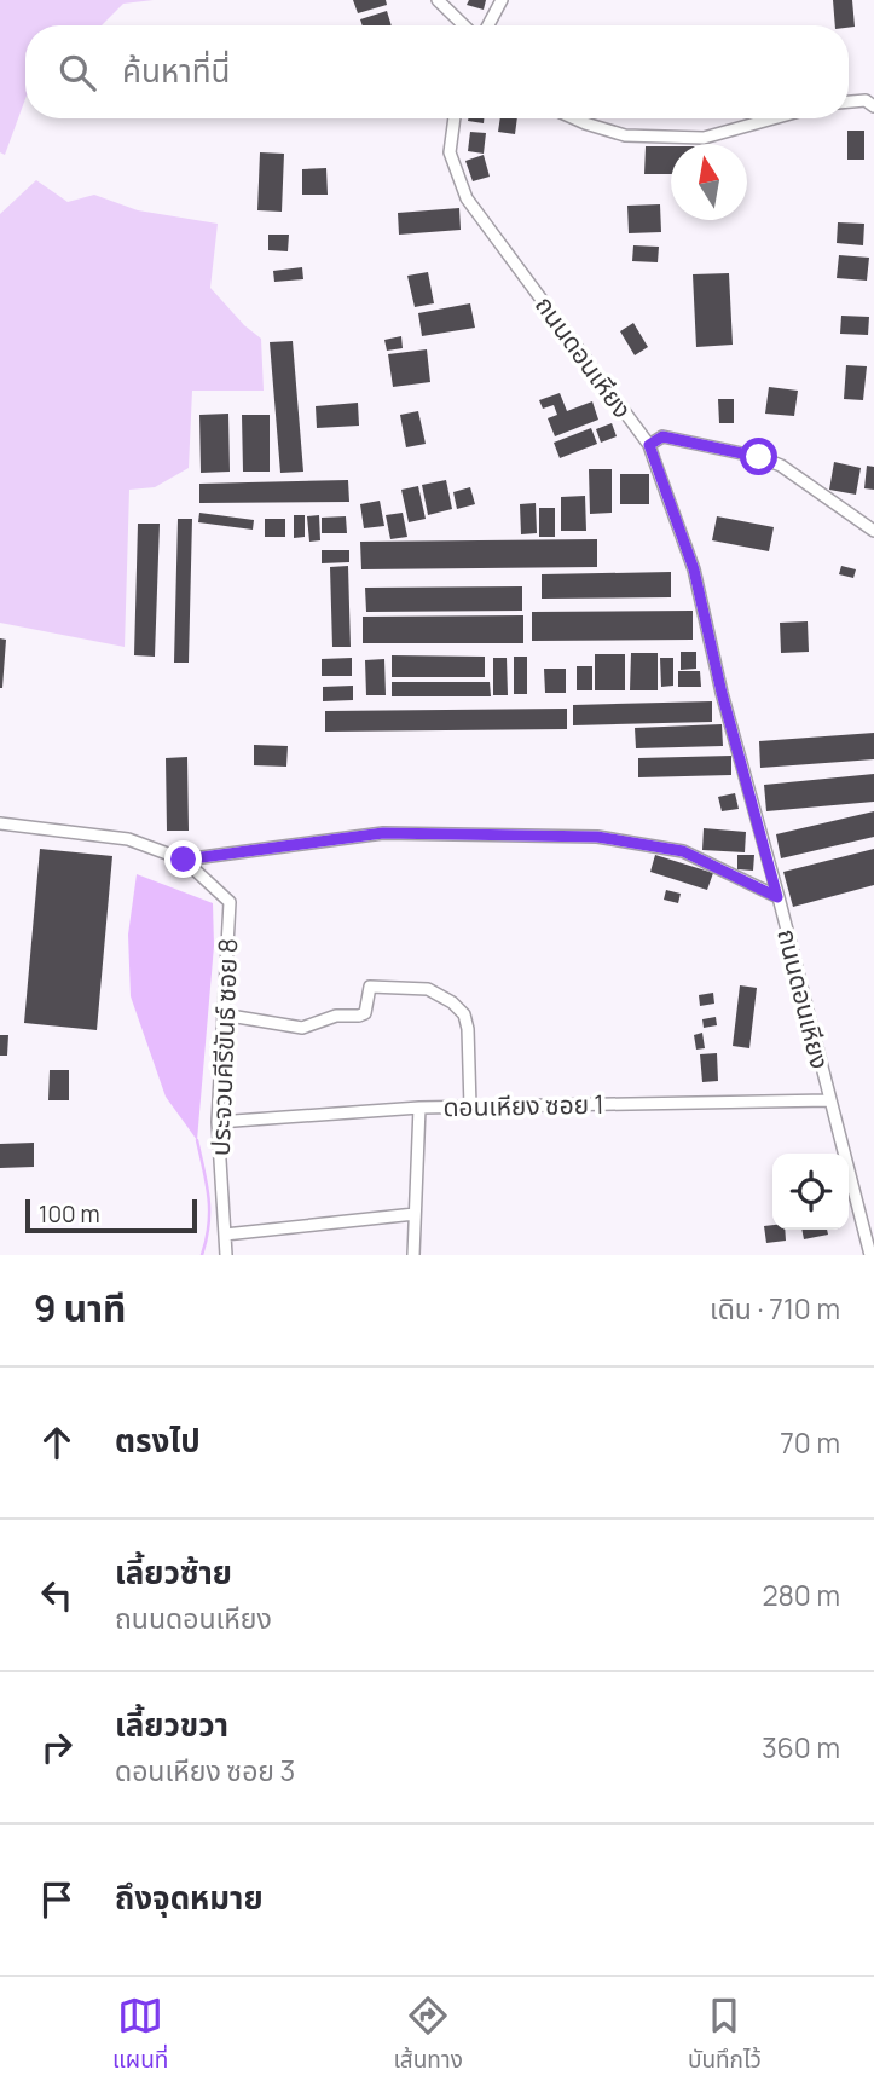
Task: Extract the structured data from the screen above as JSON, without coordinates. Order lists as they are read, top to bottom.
{
  "streets": {
    "street": ["ถนนดอนเหียง", "ประจวบคีรีขันธ์ ซอย 8", "ดอนเหียง ซอย 1"]
  },
  "crossings": [
    ["ถนนดอนเหียง", "ดอนเหียง ซอย 1"],
    ["ประจวบคีรีขันธ์ ซอย 8", "ดอนเหียง ซอย 1"]
  ],
  "scale_bar": "100 m",
  "north": "top",
  "page": {
    "search": "ค้นหาที่นี่",
    "scale": "100 m",
    "heading": ["9 นาที", "เดิน · 710 m"],
    "list": [
      ["ตรงไป", "70 m"],
      ["เลี้ยวซ้าย", "ถนนดอนเหียง", "280 m"],
      ["เลี้ยวขวา", "ดอนเหียง ซอย 3", "360 m"],
      "ถึงจุดหมาย"
    ],
    "nav": ["แผนที่", "เส้นทาง", "บันทึกไว้"]
  }
}
